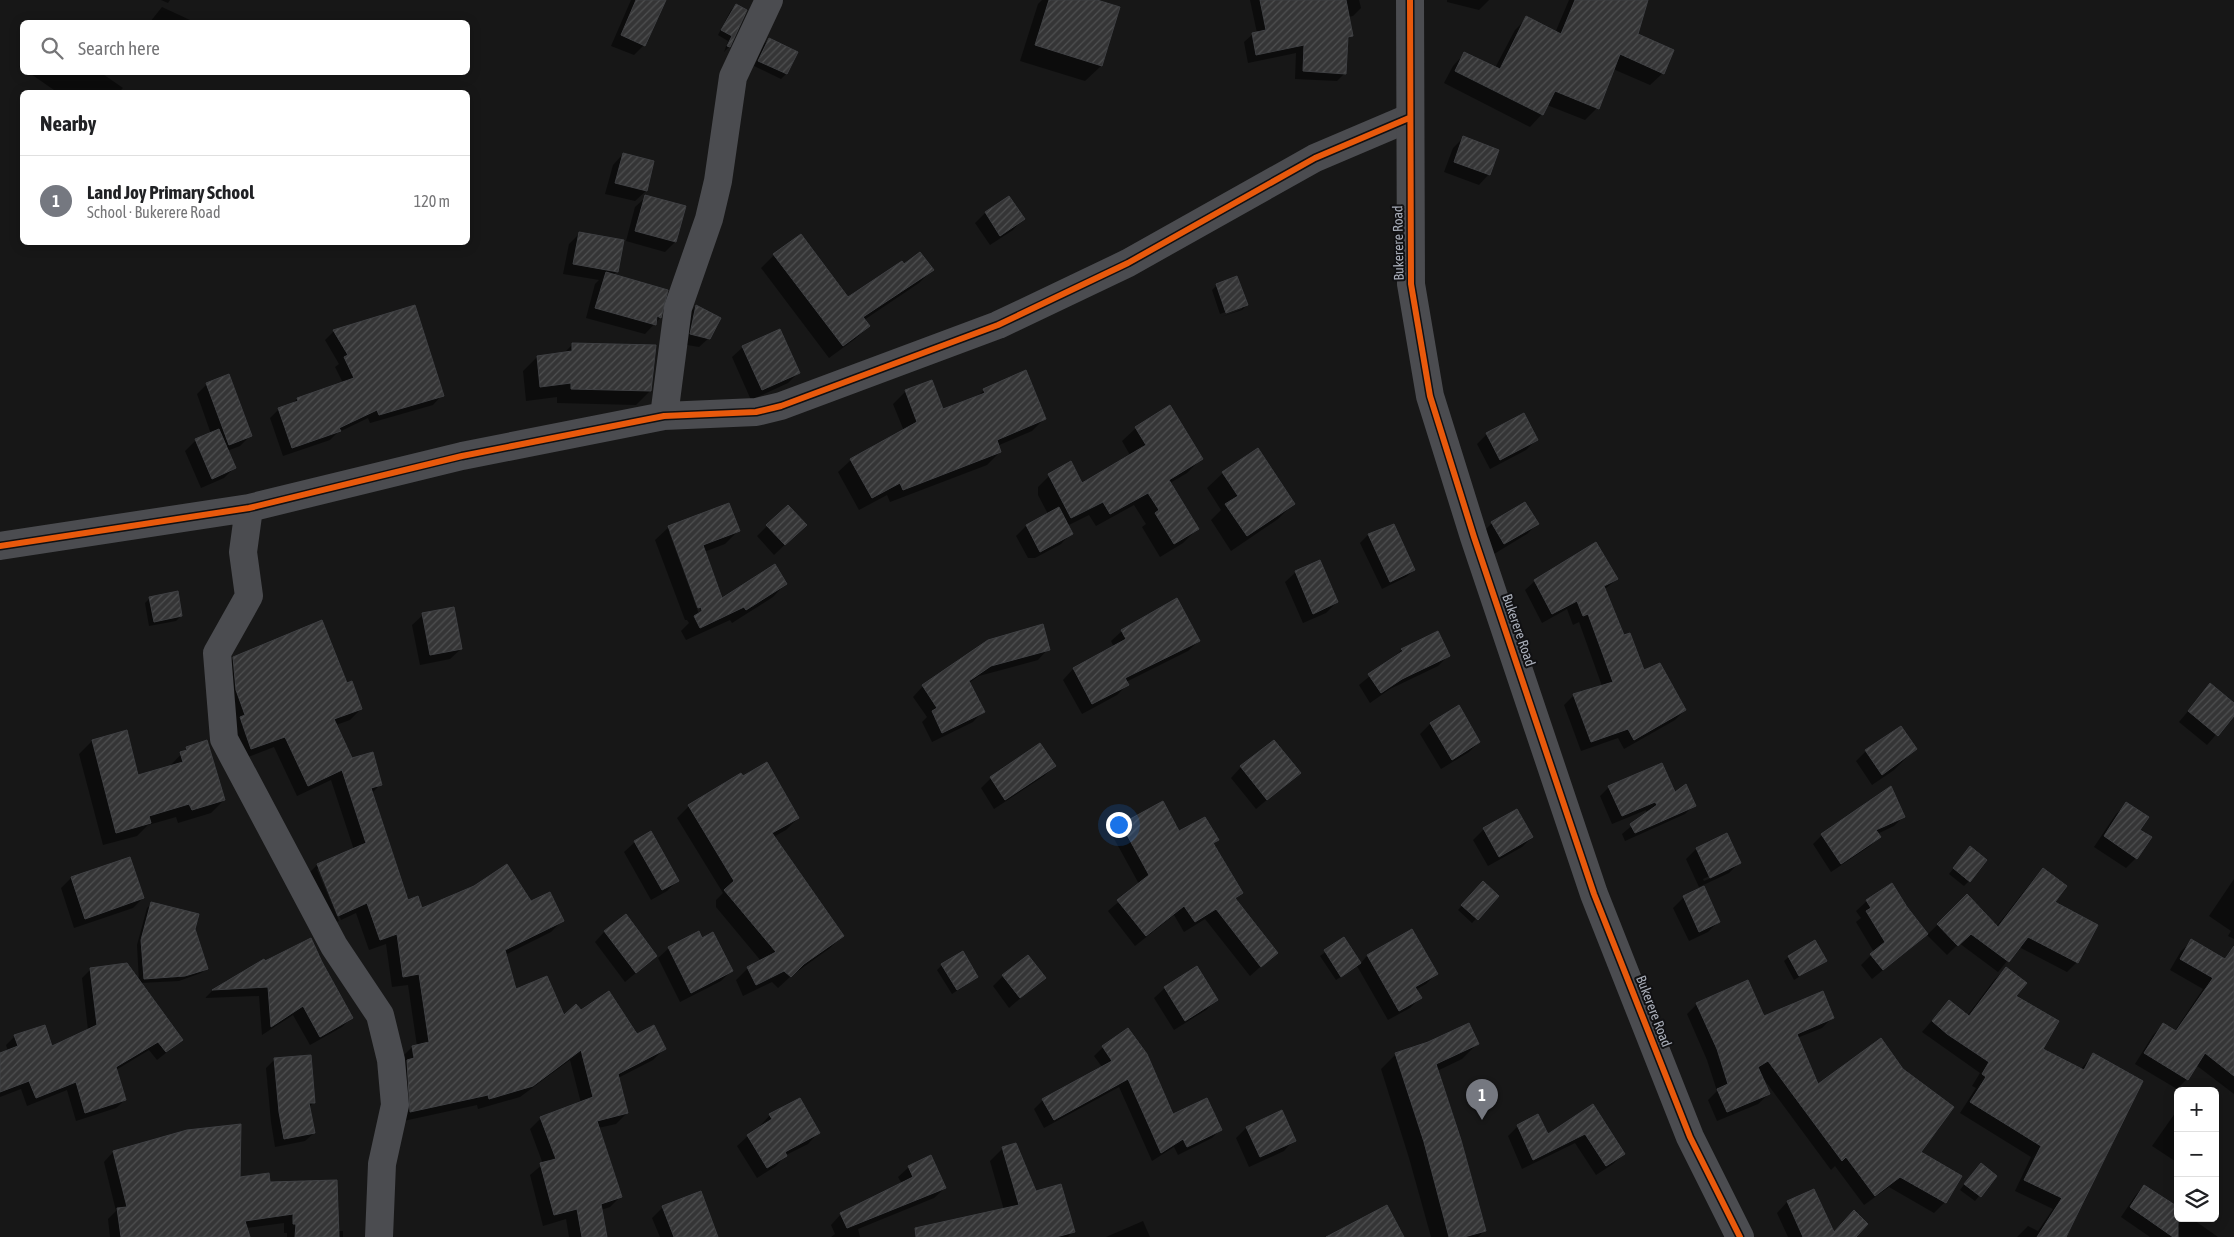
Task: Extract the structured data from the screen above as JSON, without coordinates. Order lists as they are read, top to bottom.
{
  "streets": {
    "street": ["Bukerere Road"]
  },
  "page": {
    "search": "Search here",
    "heading": "Nearby",
    "list": [
      {
        "mark": "1",
        "name": "Land Joy Primary School",
        "note": "School · Bukerere Road",
        "value": "120 m"
      }
    ],
    "pins": "1",
    "map_buttons": ["+", "−"]
  }
}
